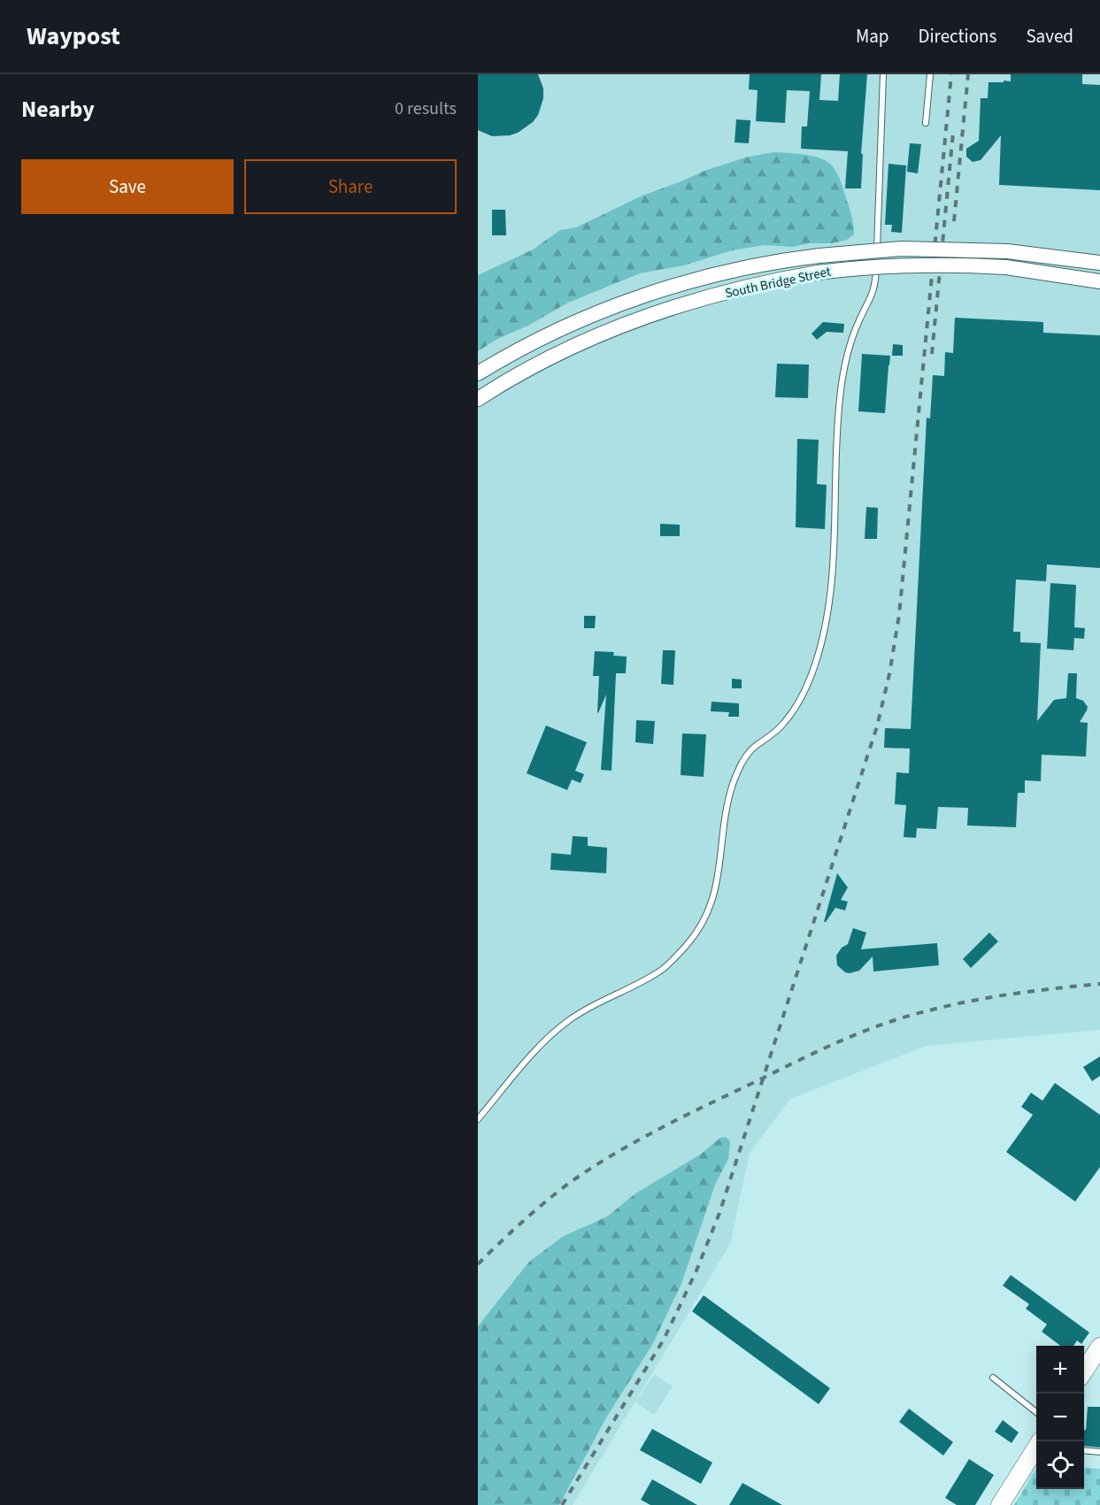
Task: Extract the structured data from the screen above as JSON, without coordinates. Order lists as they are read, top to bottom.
{
  "streets": {
    "main road": ["South Bridge Street"]
  },
  "page": {
    "header": "Waypost",
    "nav": ["Map", "Directions", "Saved"],
    "heading": ["Nearby", "0 results"],
    "buttons": ["Save", "Share"],
    "map_buttons": ["+", "−"]
  }
}
